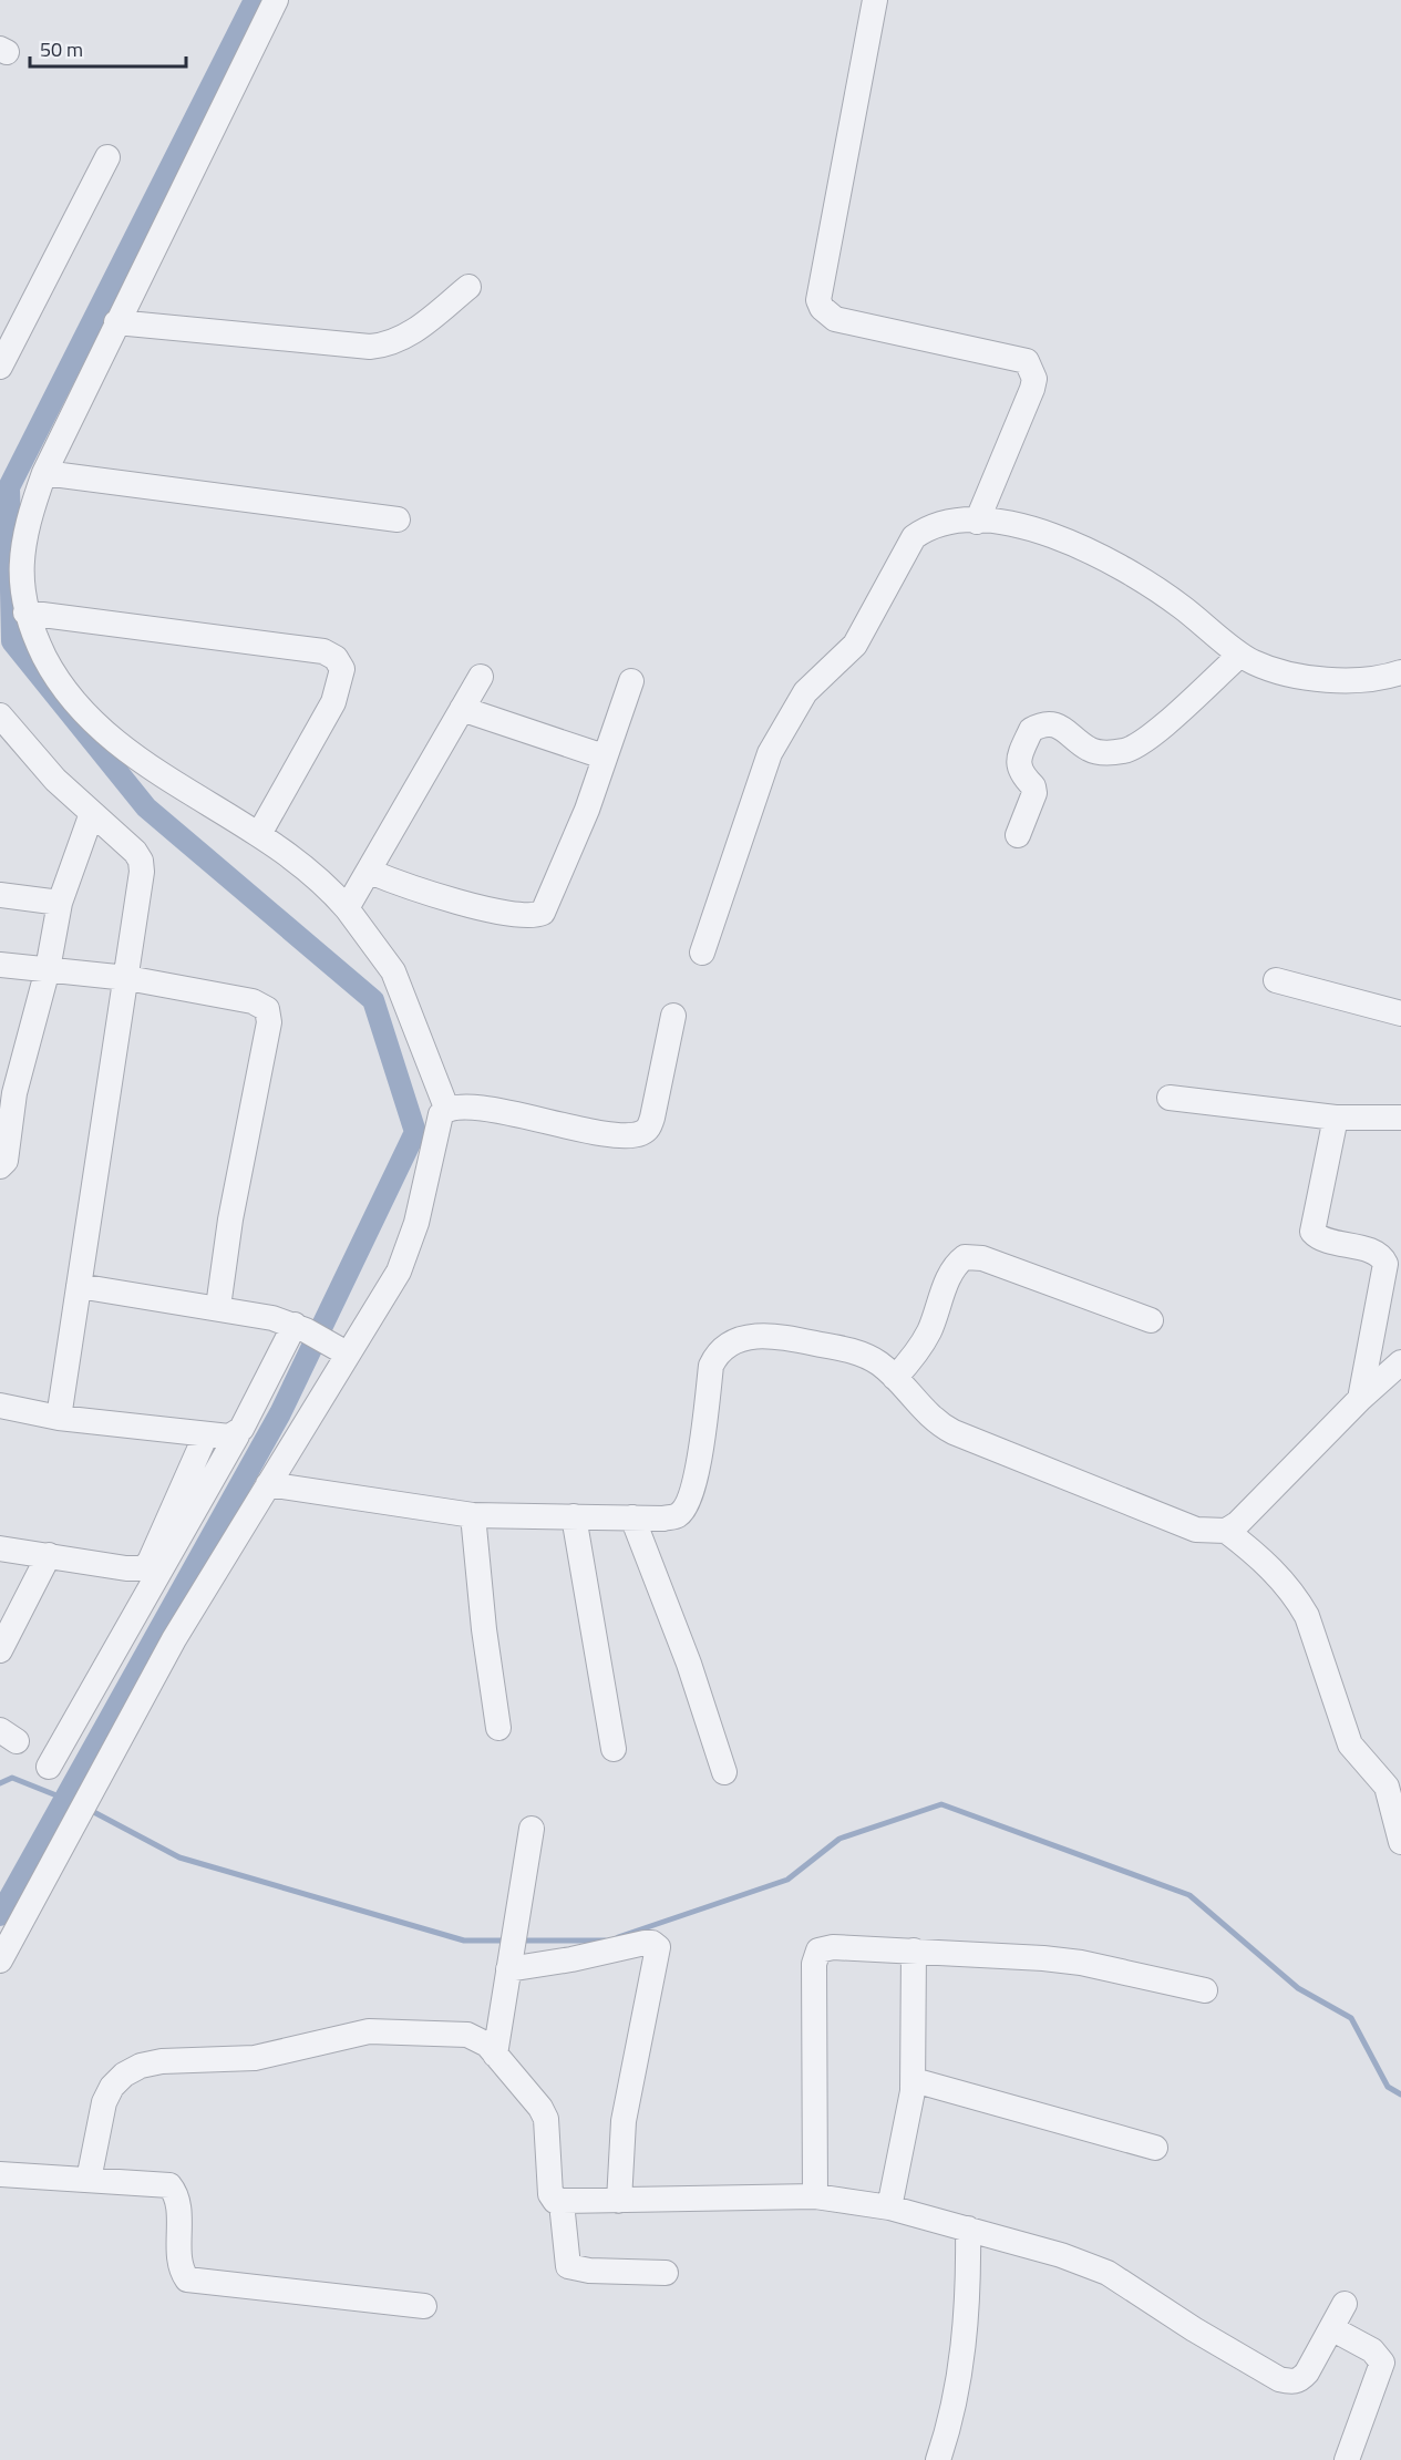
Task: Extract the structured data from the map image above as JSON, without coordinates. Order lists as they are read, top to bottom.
{
  "scale_bar": "50 m"
}
